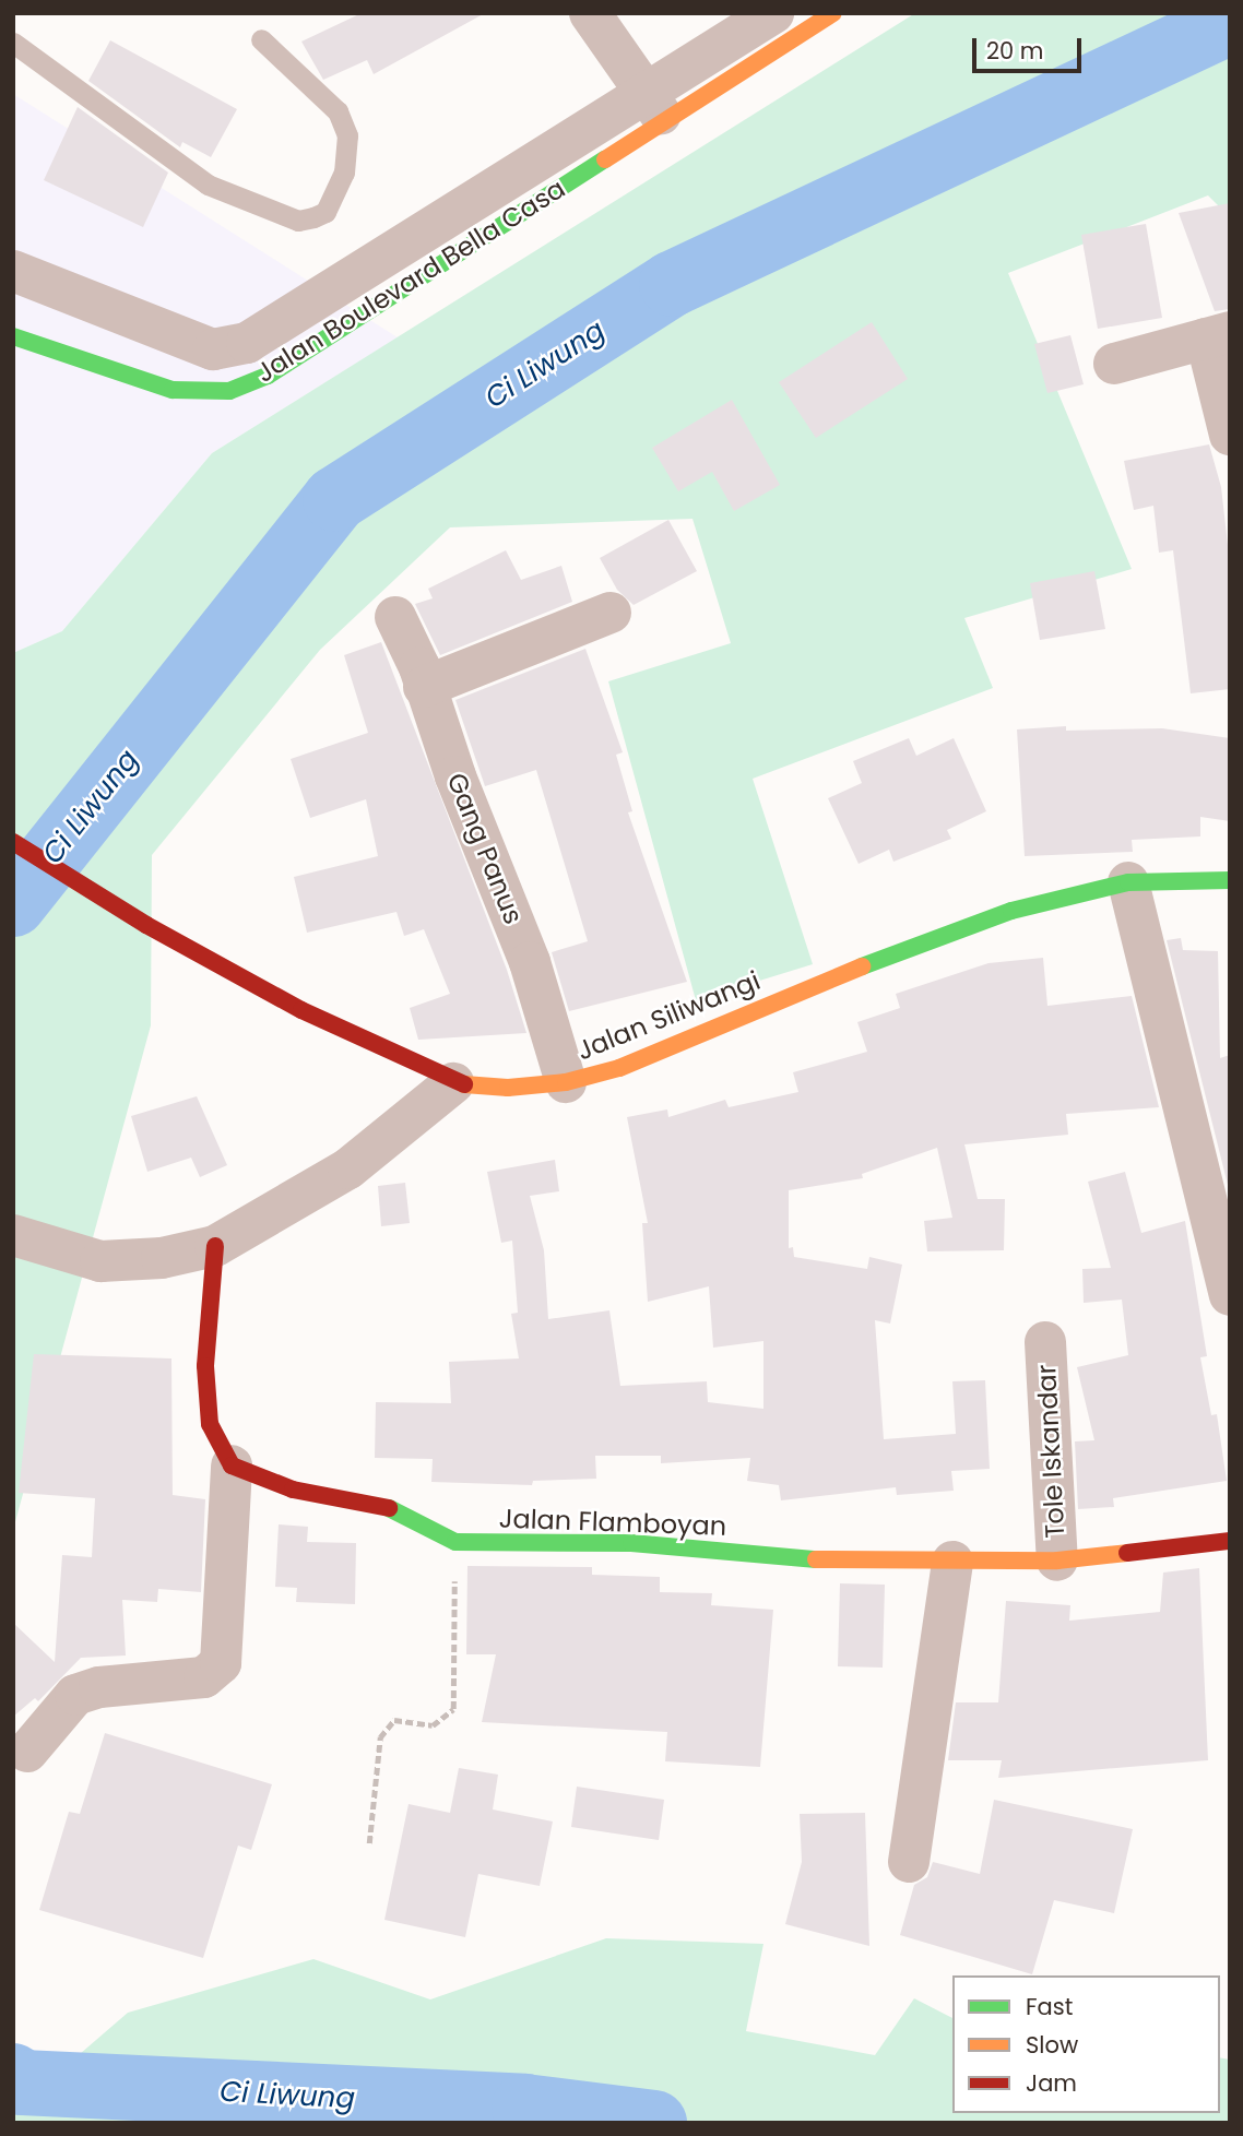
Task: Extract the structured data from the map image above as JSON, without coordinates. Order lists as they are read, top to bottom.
{
  "streets": {
    "street": [
      "Jalan Boulevard Bella Casa",
      "Gang Panus",
      "Jalan Siliwangi",
      "Tole Iskandar",
      "Jalan Flamboyan"
    ]
  },
  "crossings": [
    ["Gang Panus", "Jalan Siliwangi"],
    ["Tole Iskandar", "Jalan Flamboyan"]
  ],
  "water": ["Ci Liwung"],
  "legend": ["Fast", "Slow", "Jam"],
  "scale_bar": "20 m"
}
